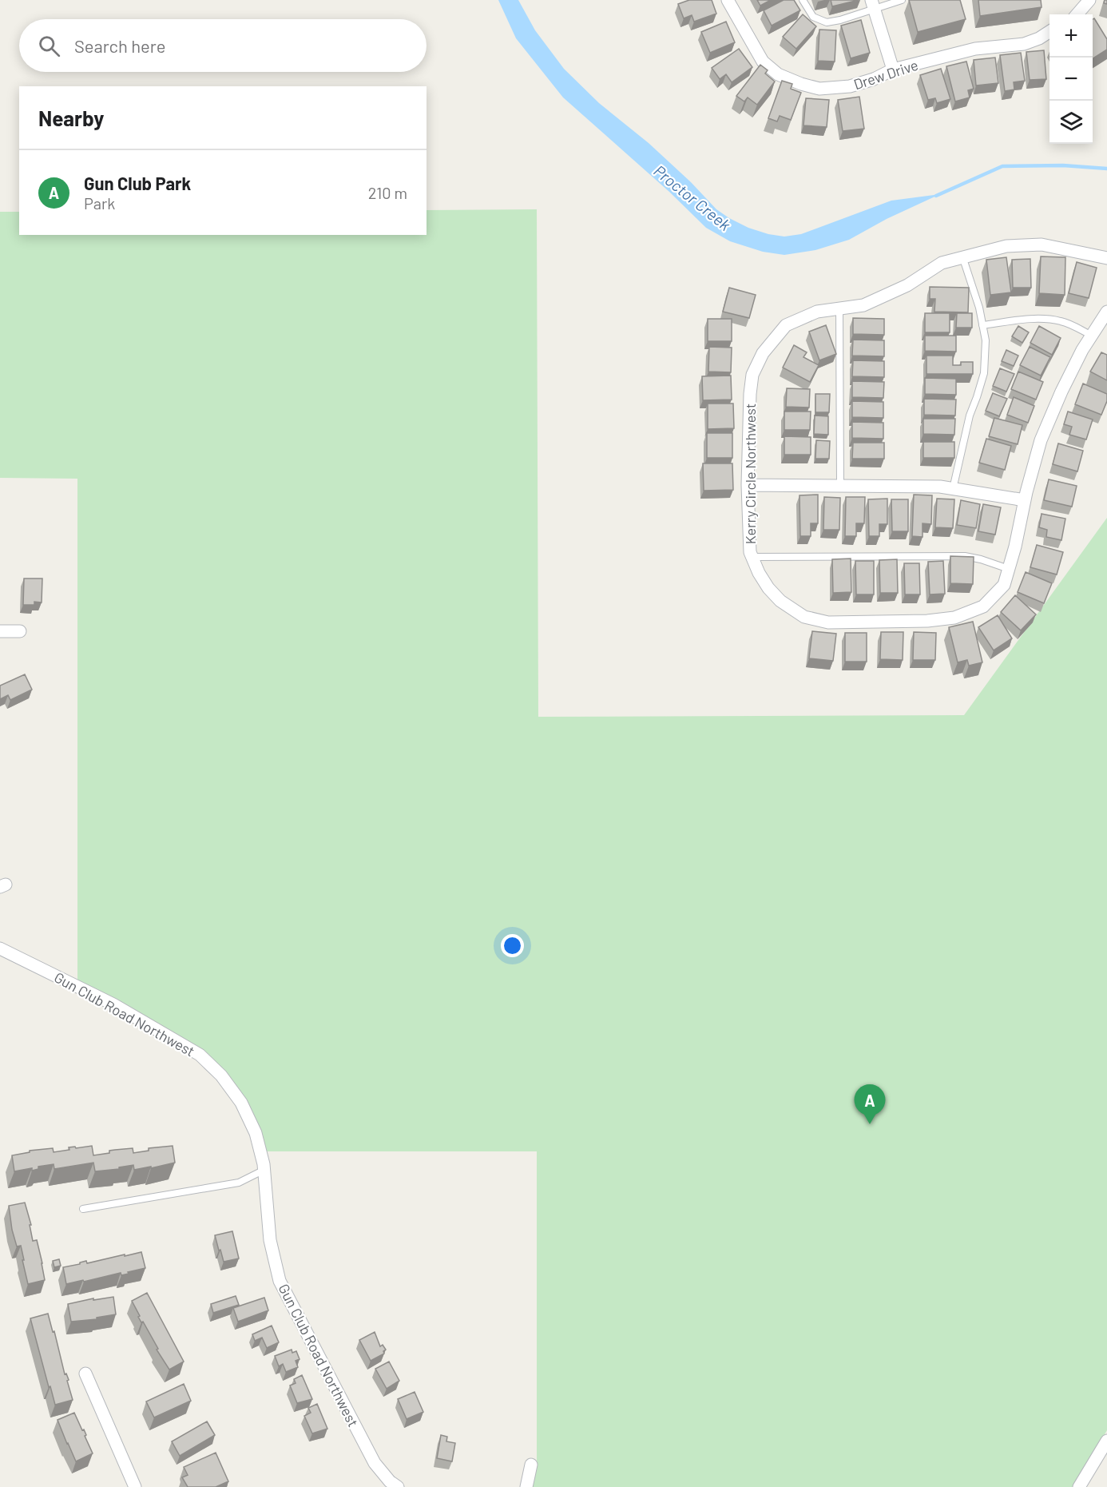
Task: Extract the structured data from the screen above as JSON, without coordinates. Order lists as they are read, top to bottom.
{
  "streets": {
    "street": ["Drew Drive", "Kerry Circle Northwest", "Gun Club Road Northwest"]
  },
  "water": ["Proctor Creek"],
  "page": {
    "map_buttons": ["+", "−"],
    "search": "Search here",
    "heading": "Nearby",
    "list": [
      {
        "mark": "A",
        "name": "Gun Club Park",
        "note": "Park",
        "value": "210 m"
      }
    ],
    "pins": "A"
  }
}
